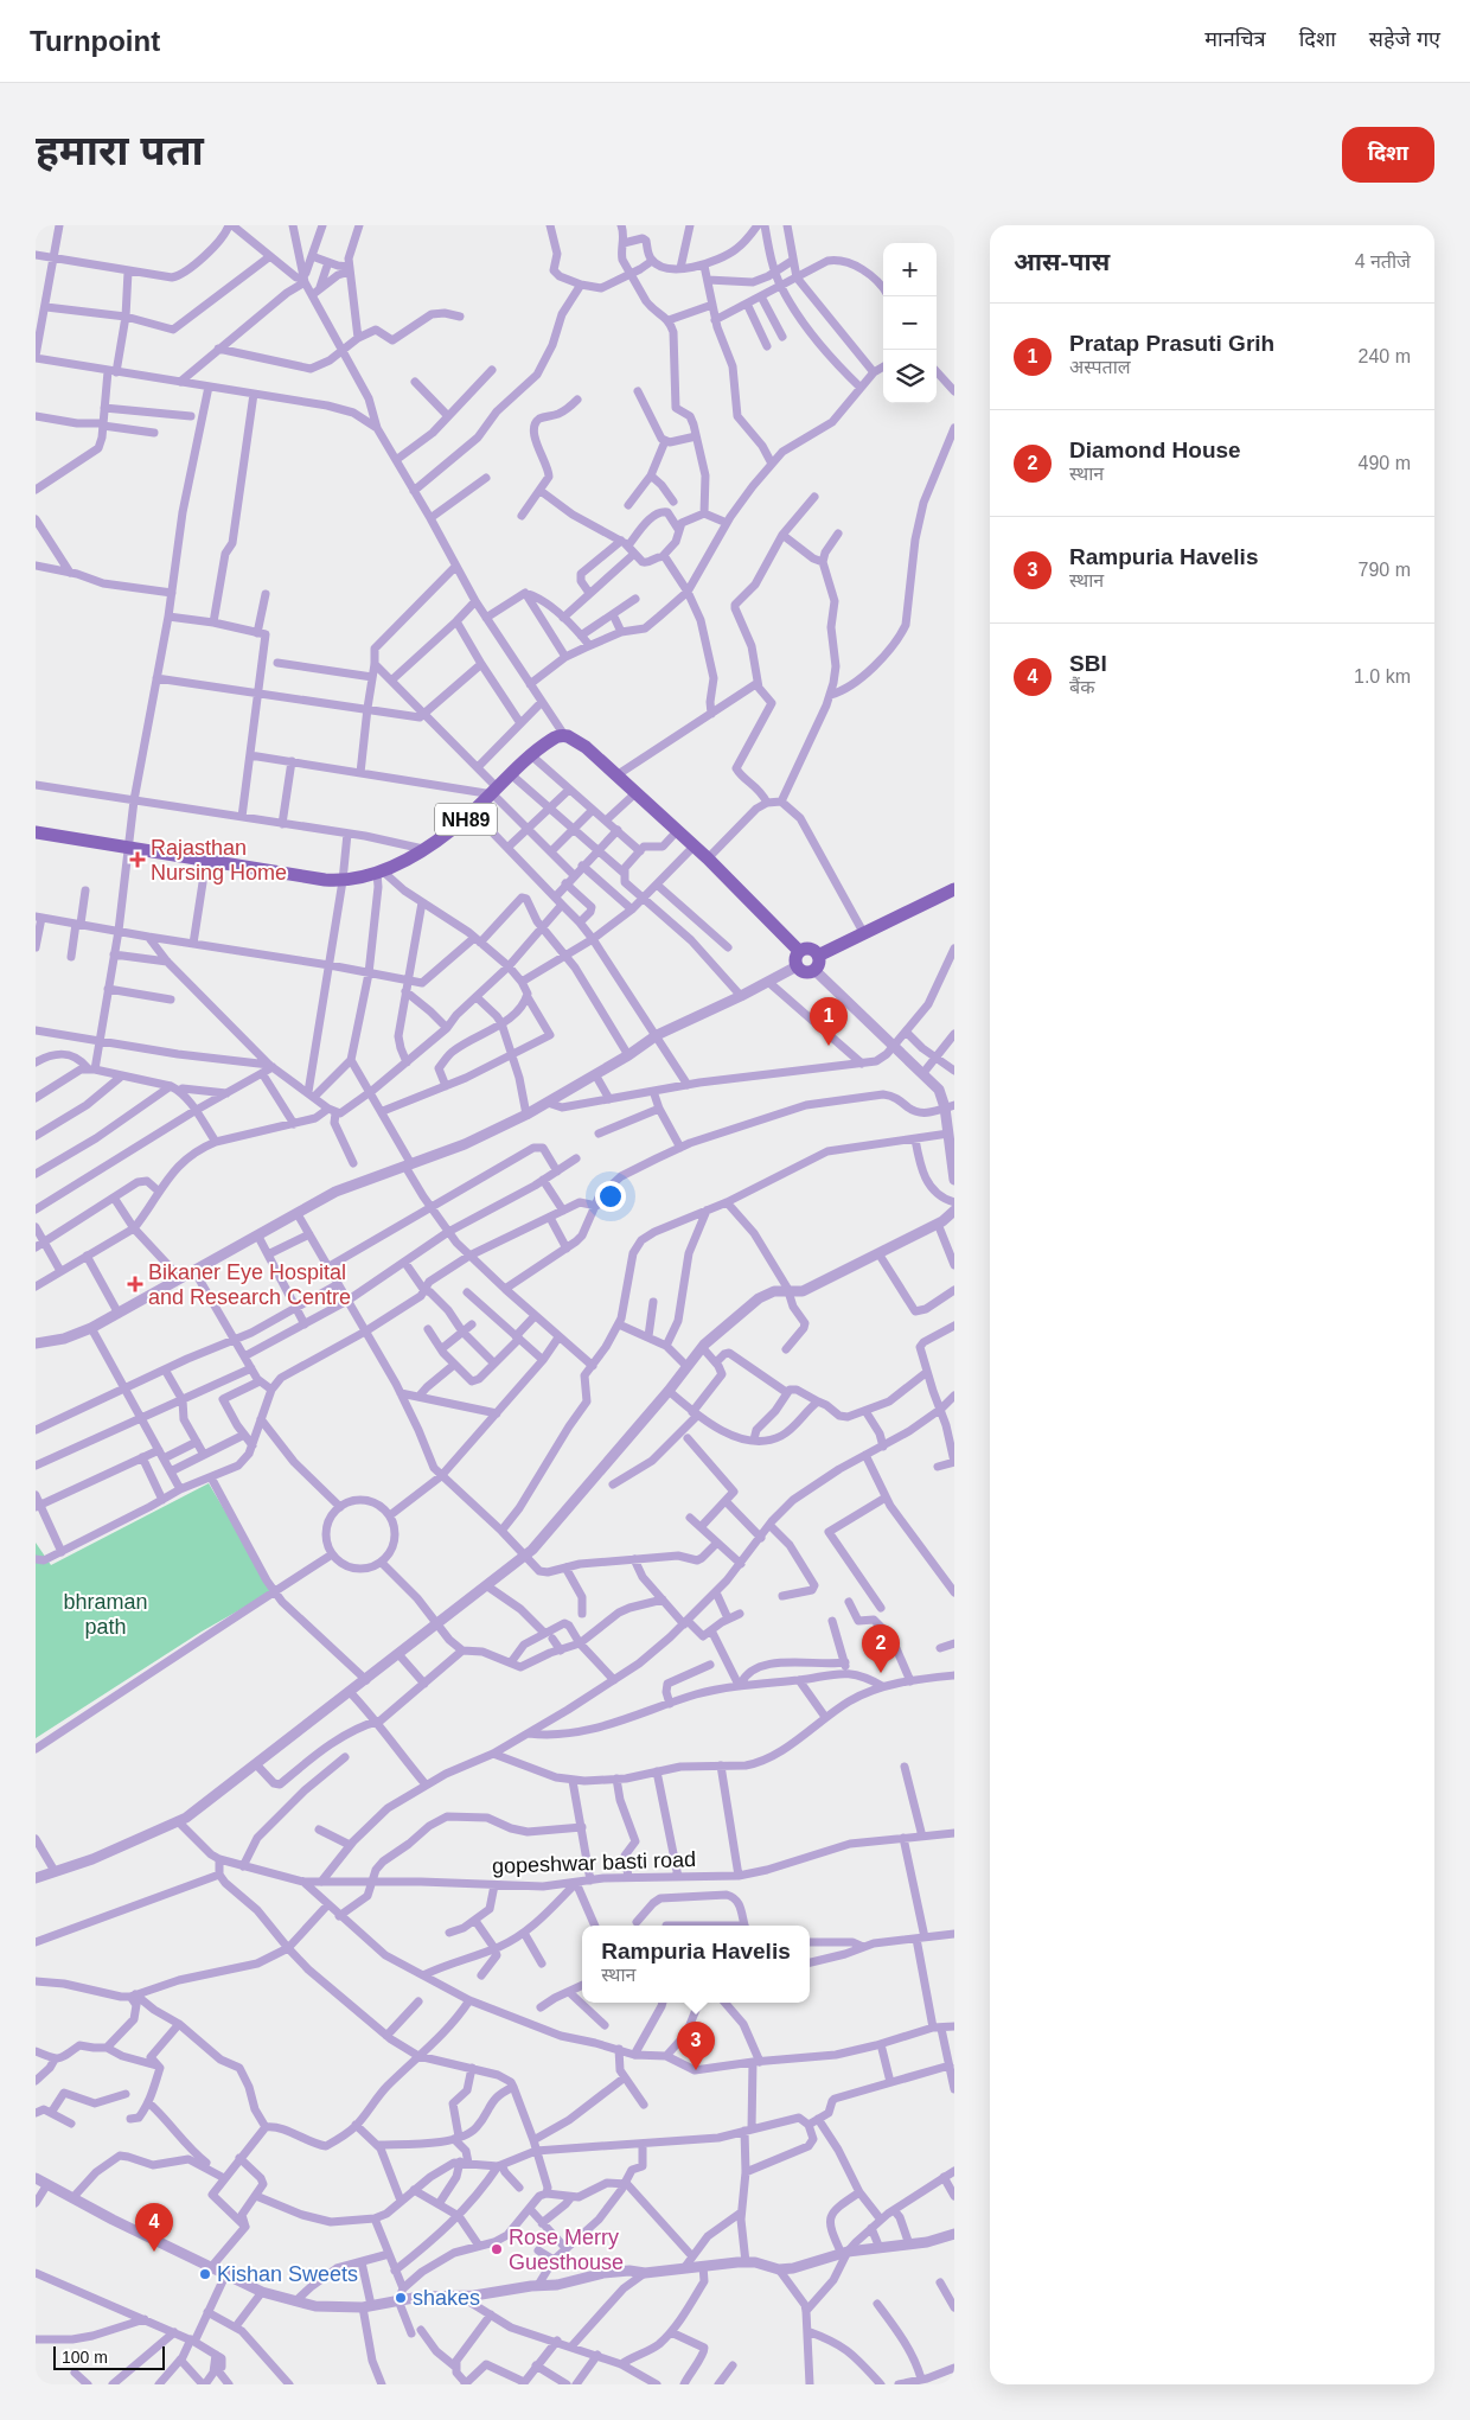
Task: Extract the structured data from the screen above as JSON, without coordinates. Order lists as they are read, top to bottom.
{
  "streets": {
    "main road": ["NH89"],
    "street": ["gopeshwar basti road"]
  },
  "parks": ["bhraman path"],
  "places": {
    "health": ["Rajasthan Nursing Home", "Bikaner Eye Hospital and Research Centre"],
    "other": ["Rose Merry Guesthouse", "Kishan Sweets", "shakes"]
  },
  "scale_bar": "100 m",
  "page": {
    "header": "Turnpoint",
    "nav": ["मानचित्र", "दिशा", "सहेजे गए"],
    "title": "हमारा पता",
    "buttons": "दिशा",
    "heading": ["आस-पास", "4 नतीजे"],
    "map_buttons": ["+", "−"],
    "list": [
      {
        "mark": "1",
        "name": "Pratap Prasuti Grih",
        "note": "अस्पताल",
        "value": "240 m"
      },
      {
        "mark": "2",
        "name": "Diamond House",
        "note": "स्थान",
        "value": "490 m"
      },
      {
        "mark": "3",
        "name": "Rampuria Havelis",
        "note": "स्थान",
        "value": "790 m"
      },
      {
        "mark": "4",
        "name": "SBI",
        "note": "बैंक",
        "value": "1.0 km"
      }
    ],
    "pins": [
      "1",
      "2",
      "3",
      "4"
    ],
    "popup": ["Rampuria Havelis", "स्थान"],
    "scale": "100 m"
  }
}
